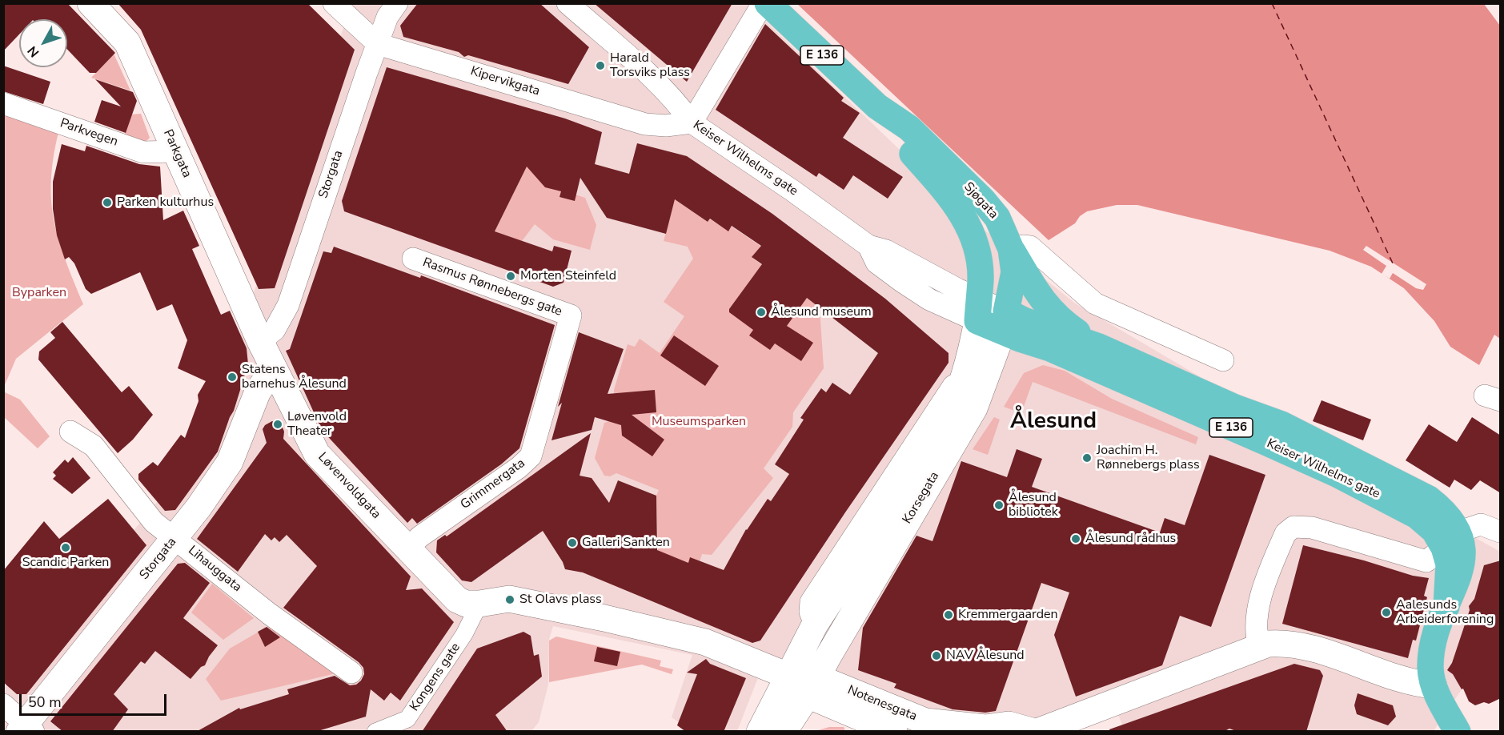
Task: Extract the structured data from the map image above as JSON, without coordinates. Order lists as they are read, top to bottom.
{
  "streets": {
    "highway": ["E 136", "Keiser Wilhelms gate", "Sjøgata"],
    "street": [
      "Kipervikgata",
      "Parkvegen",
      "Parkgata",
      "Storgata",
      "Rasmus Rønnebergs gate",
      "Grimmergata",
      "Løvenvoldgata",
      "Korsegata",
      "Lihauggata",
      "Kongens gate",
      "Notenesgata"
    ]
  },
  "crossings": [
    ["E 136", "Keiser Wilhelms gate"],
    ["E 136", "Sjøgata"],
    ["E 136", "Korsegata"],
    ["Kipervikgata", "Keiser Wilhelms gate"],
    ["Kipervikgata", "Storgata"],
    ["Parkvegen", "Parkgata"],
    ["Parkgata", "Storgata"],
    ["Parkgata", "Løvenvoldgata"],
    ["Keiser Wilhelms gate", "Sjøgata"],
    ["Keiser Wilhelms gate", "Korsegata"],
    ["Storgata", "Løvenvoldgata"],
    ["Storgata", "Lihauggata"],
    ["Sjøgata", "Korsegata"],
    ["Rasmus Rønnebergs gate", "Grimmergata"],
    ["Grimmergata", "Løvenvoldgata"],
    ["Korsegata", "Notenesgata"],
    ["Kongens gate", "Notenesgata"]
  ],
  "districts": ["Ålesund"],
  "parks": ["Byparken", "Museumsparken"],
  "places": [
    "Harald Torsviks plass",
    "Parken kulturhus",
    "Morten Steinfeld",
    "Ålesund museum",
    "Statens barnehus Ålesund",
    "Løvenvold Theater",
    "Joachim H. Rønnebergs plass",
    "Ålesund bibliotek",
    "Ålesund rådhus",
    "Galleri Sankten",
    "Scandic Parken",
    "St Olavs plass",
    "Aalesunds Arbeiderforening",
    "Kremmergaarden",
    "NAV Ålesund"
  ],
  "scale_bar": "50 m",
  "north": "bottom left"
}
